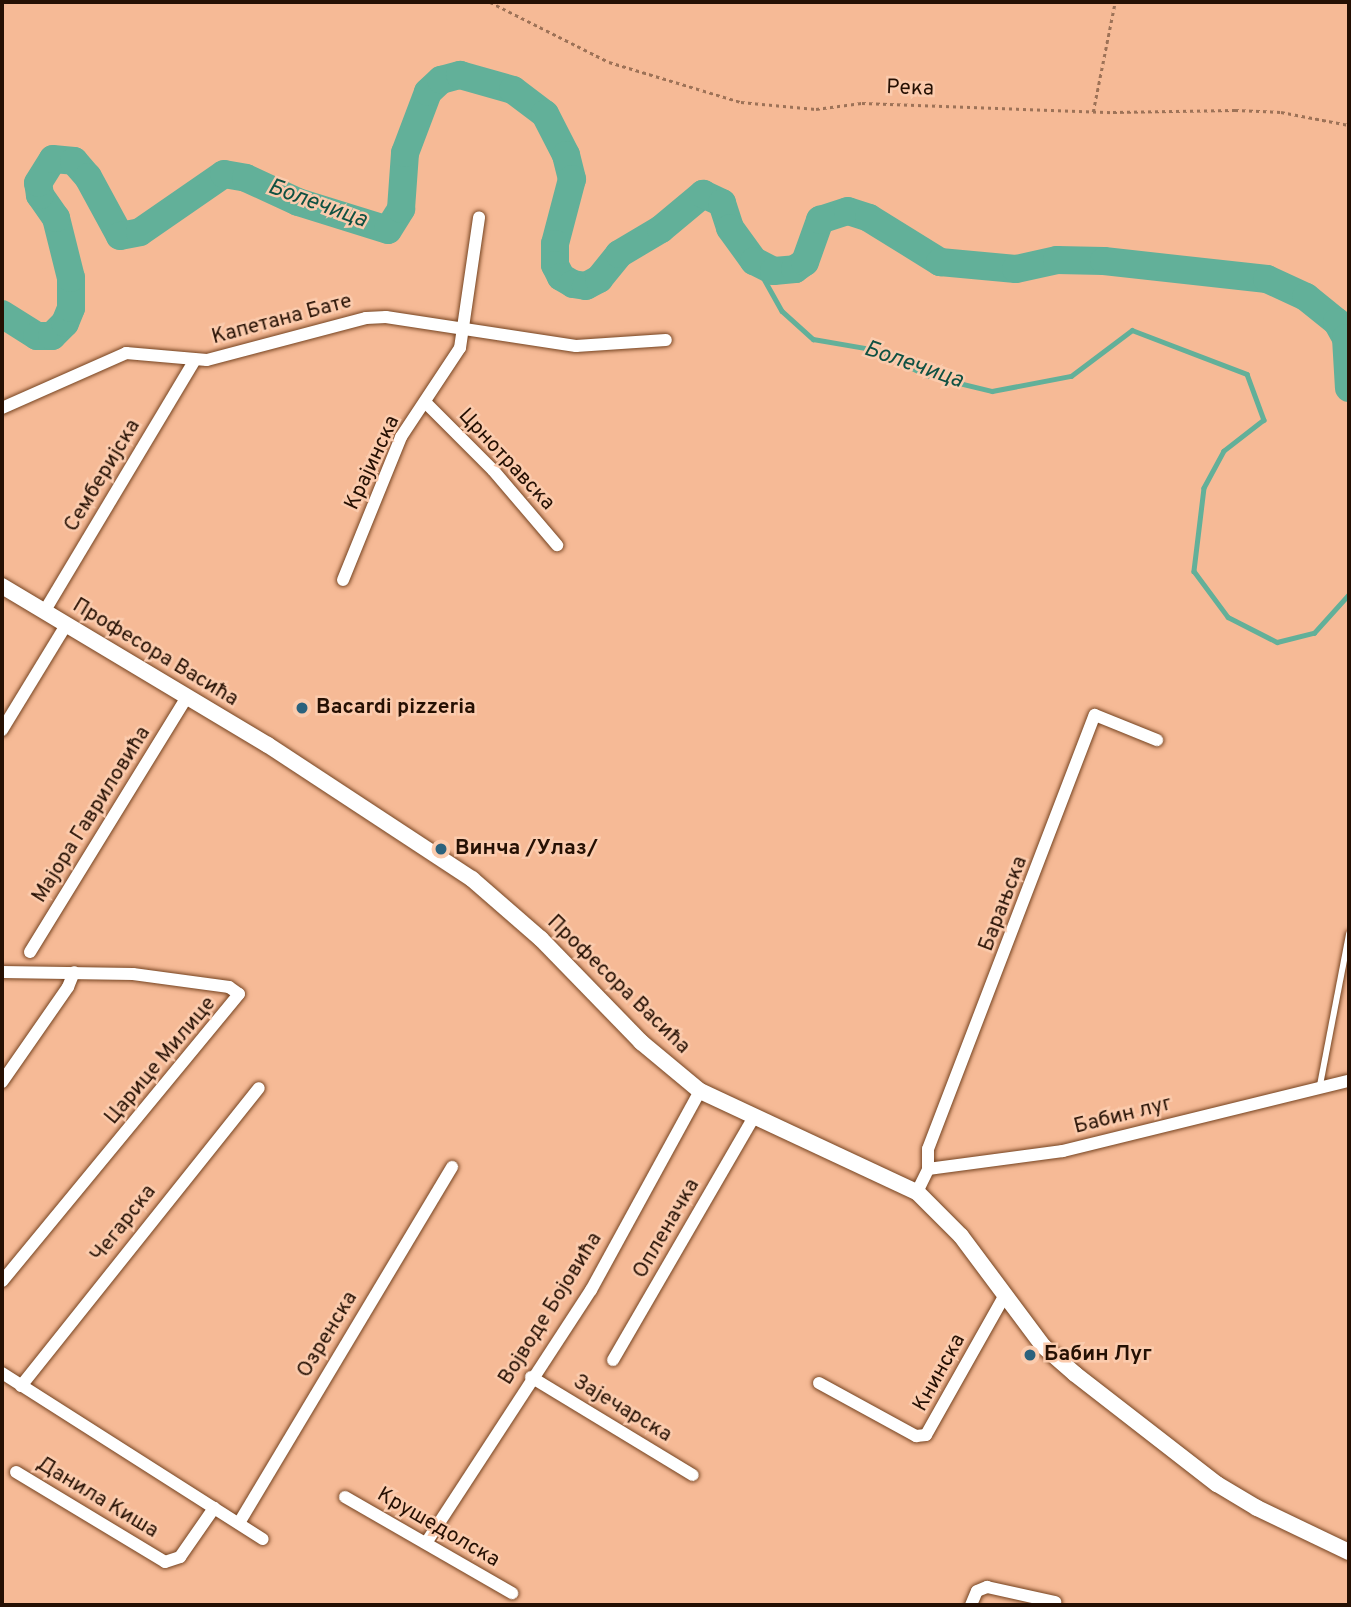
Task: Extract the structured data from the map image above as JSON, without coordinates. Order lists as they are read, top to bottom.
{
  "streets": {
    "street": [
      "Капетана Бате",
      "Црнотравска",
      "Крајинска",
      "Семберијска",
      "Професора Васића",
      "Мајора Гавриловића",
      "Барањска",
      "Царице Милице",
      "Бабин луг",
      "Чегарска",
      "Опленачка",
      "Војводе Бојовића",
      "Озренска",
      "Книнска",
      "Зајечарска",
      "Данила Киша",
      "Крушедолска"
    ],
    "path": ["Река"]
  },
  "crossings": [
    ["Капетана Бате", "Крајинска"],
    ["Капетана Бате", "Семберијска"],
    ["Црнотравска", "Крајинска"],
    ["Семберијска", "Професора Васића"],
    ["Професора Васића", "Мајора Гавриловића"],
    ["Професора Васића", "Опленачка"],
    ["Професора Васића", "Војводе Бојовића"],
    ["Професора Васића", "Книнска"],
    ["Барањска", "Бабин луг"],
    ["Војводе Бојовића", "Зајечарска"],
    ["Војводе Бојовића", "Крушедолска"]
  ],
  "water": ["Болечица"],
  "places": ["Bacardi pizzeria", "Винча /Улаз/", "Бабин Луг"]
}
